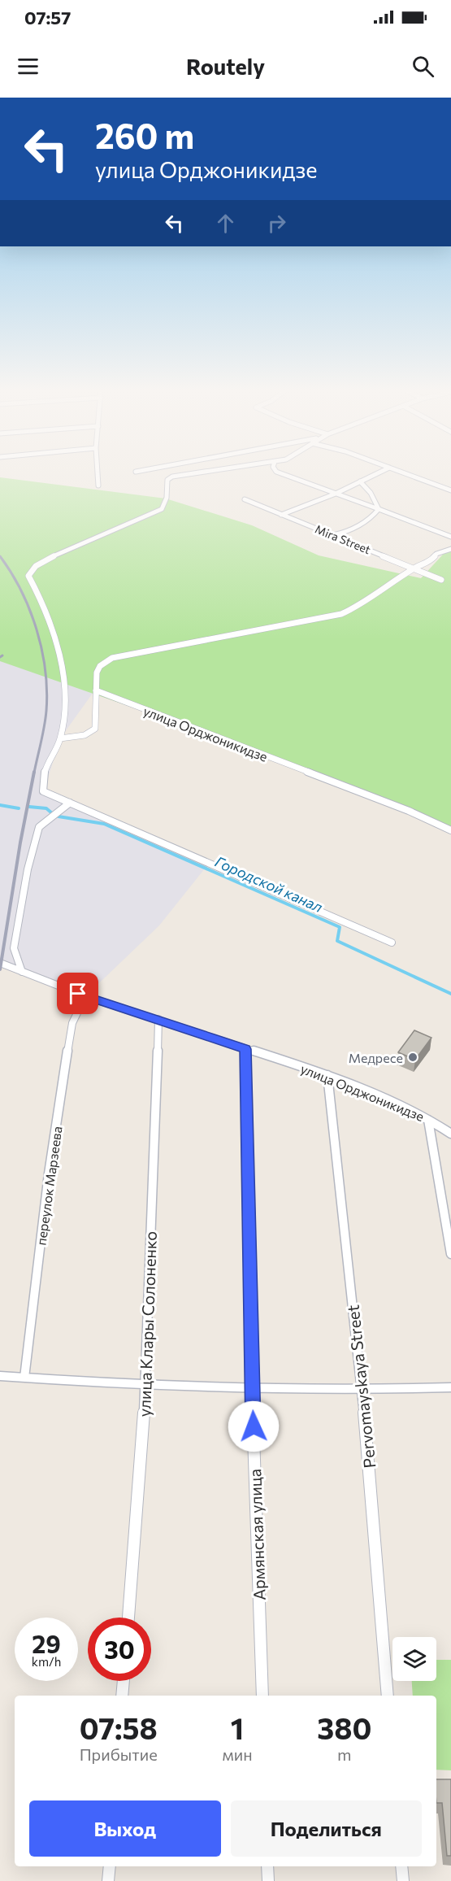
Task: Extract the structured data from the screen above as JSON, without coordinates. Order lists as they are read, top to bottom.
{
  "streets": {
    "street": [
      "Mira Street",
      "улица Орджоникидзе",
      "переулок Марзеева",
      "улица Клары Солоненко",
      "Pervomayskaya Street",
      "Армянская улица"
    ]
  },
  "crossings": [
    ["улица Орджоникидзе", "переулок Марзеева"],
    ["улица Орджоникидзе", "улица Клары Солоненко"],
    ["улица Орджоникидзе", "Pervomayskaya Street"],
    ["улица Орджоникидзе", "Армянская улица"]
  ],
  "water": ["Городской канал"],
  "places": ["Медресе"],
  "page": {
    "status": "07:57",
    "header": "Routely",
    "turn": ["260 m", "улица Орджоникидзе"],
    "speed": "29 km/h",
    "limit": "30",
    "eta": [
      "07:58",
      "Прибытие",
      "1",
      "мин",
      "380",
      "m"
    ],
    "buttons": ["Выход", "Поделиться"]
  }
}
